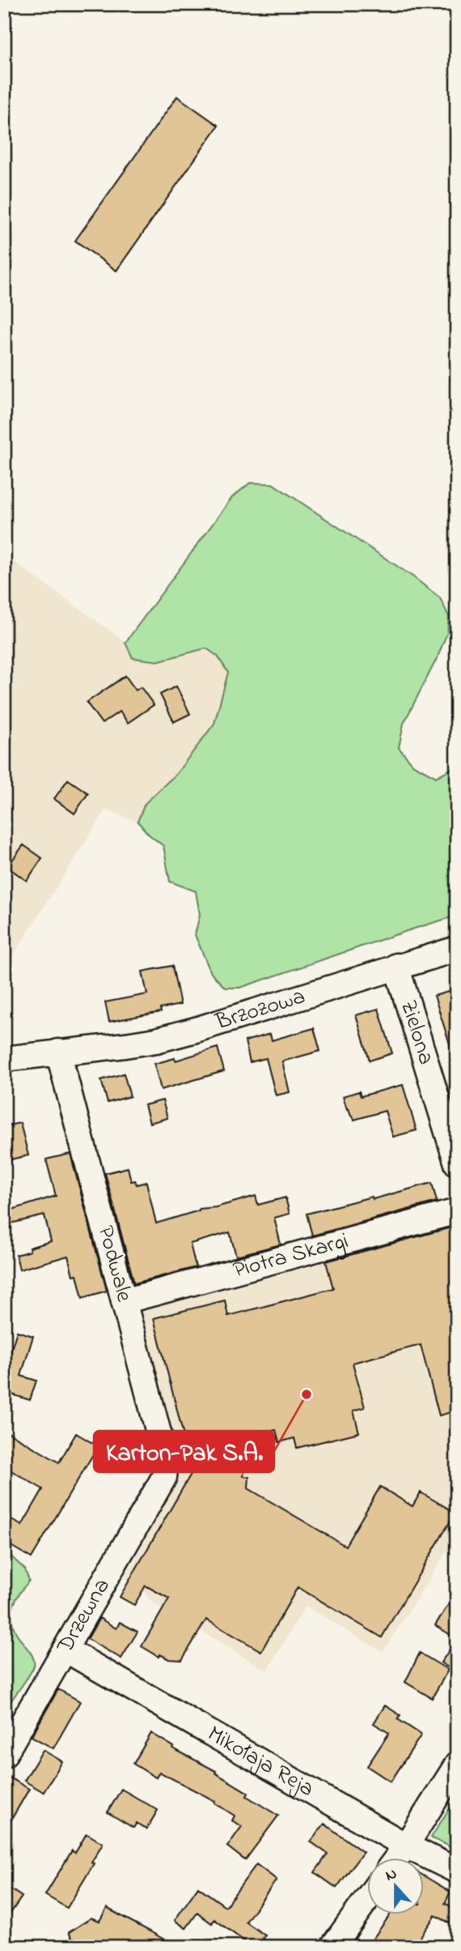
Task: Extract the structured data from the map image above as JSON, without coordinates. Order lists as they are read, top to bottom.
{
  "streets": {
    "street": [
      "Brzozowa",
      "Zielona",
      "Piotra Skargi",
      "Podwale",
      "Drzewna",
      "Mikołaja Reja"
    ]
  },
  "crossings": [
    ["Brzozowa", "Zielona"],
    ["Brzozowa", "Podwale"],
    ["Piotra Skargi", "Podwale"],
    ["Podwale", "Drzewna"],
    ["Drzewna", "Mikołaja Reja"]
  ],
  "places": ["Karton-Pak S.A."],
  "north": "top"
}
